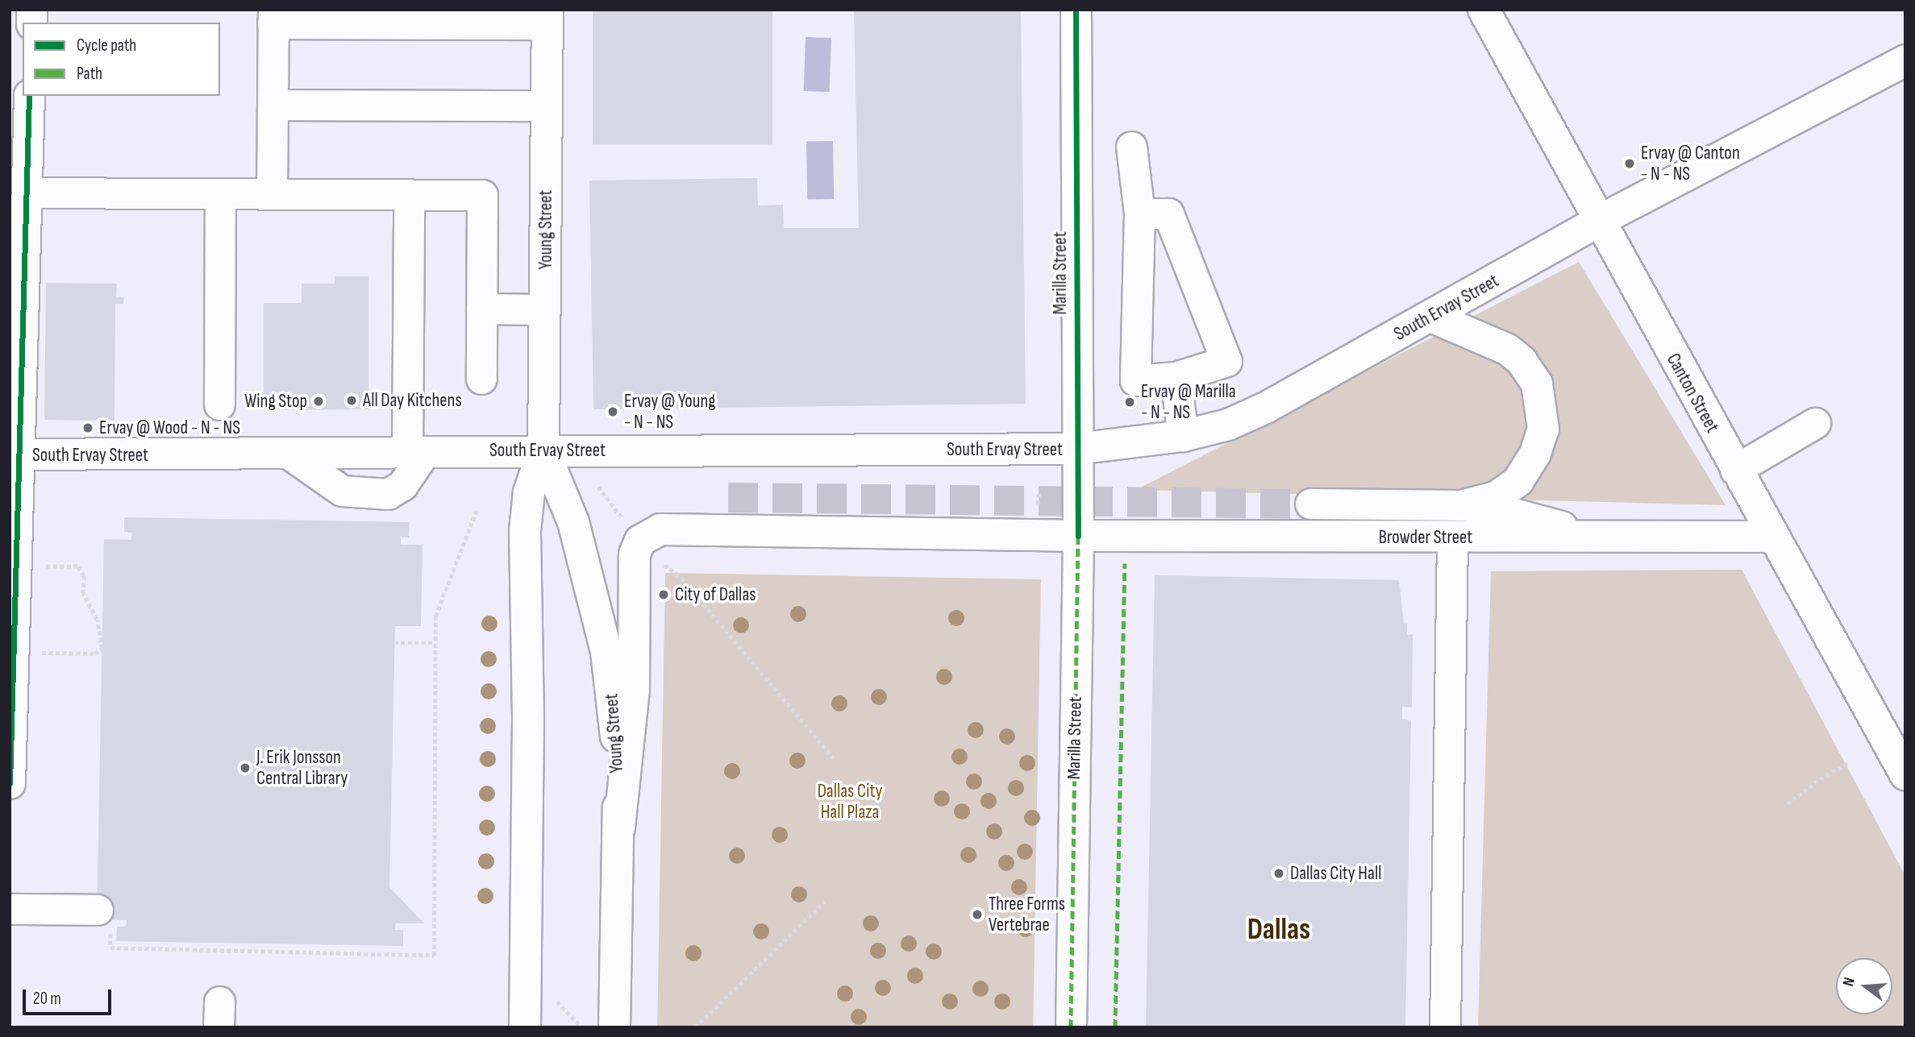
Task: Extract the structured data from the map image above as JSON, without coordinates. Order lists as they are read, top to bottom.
{
  "streets": {
    "main road": [
      "Young Street",
      "South Ervay Street",
      "Canton Street",
      "Browder Street"
    ],
    "street": ["Marilla Street"]
  },
  "crossings": [
    ["Young Street", "South Ervay Street"],
    ["Young Street", "Browder Street"],
    ["Marilla Street", "South Ervay Street"],
    ["Marilla Street", "Browder Street"],
    ["South Ervay Street", "Canton Street"],
    ["Canton Street", "Browder Street"]
  ],
  "districts": ["Dallas"],
  "parks": ["Dallas City Hall Plaza"],
  "places": [
    "Ervay @ Canton - N - NS",
    "All Day Kitchens",
    "Wing Stop",
    "Ervay @ Marilla - N - NS",
    "Ervay @ Young - N - NS",
    "Ervay @ Wood - N - NS",
    "City of Dallas",
    "J. Erik Jonsson Central Library",
    "Dallas City Hall",
    "Three Forms Vertebrae"
  ],
  "legend": ["Cycle path", "Path"],
  "scale_bar": "20 m",
  "north": "left"
}
